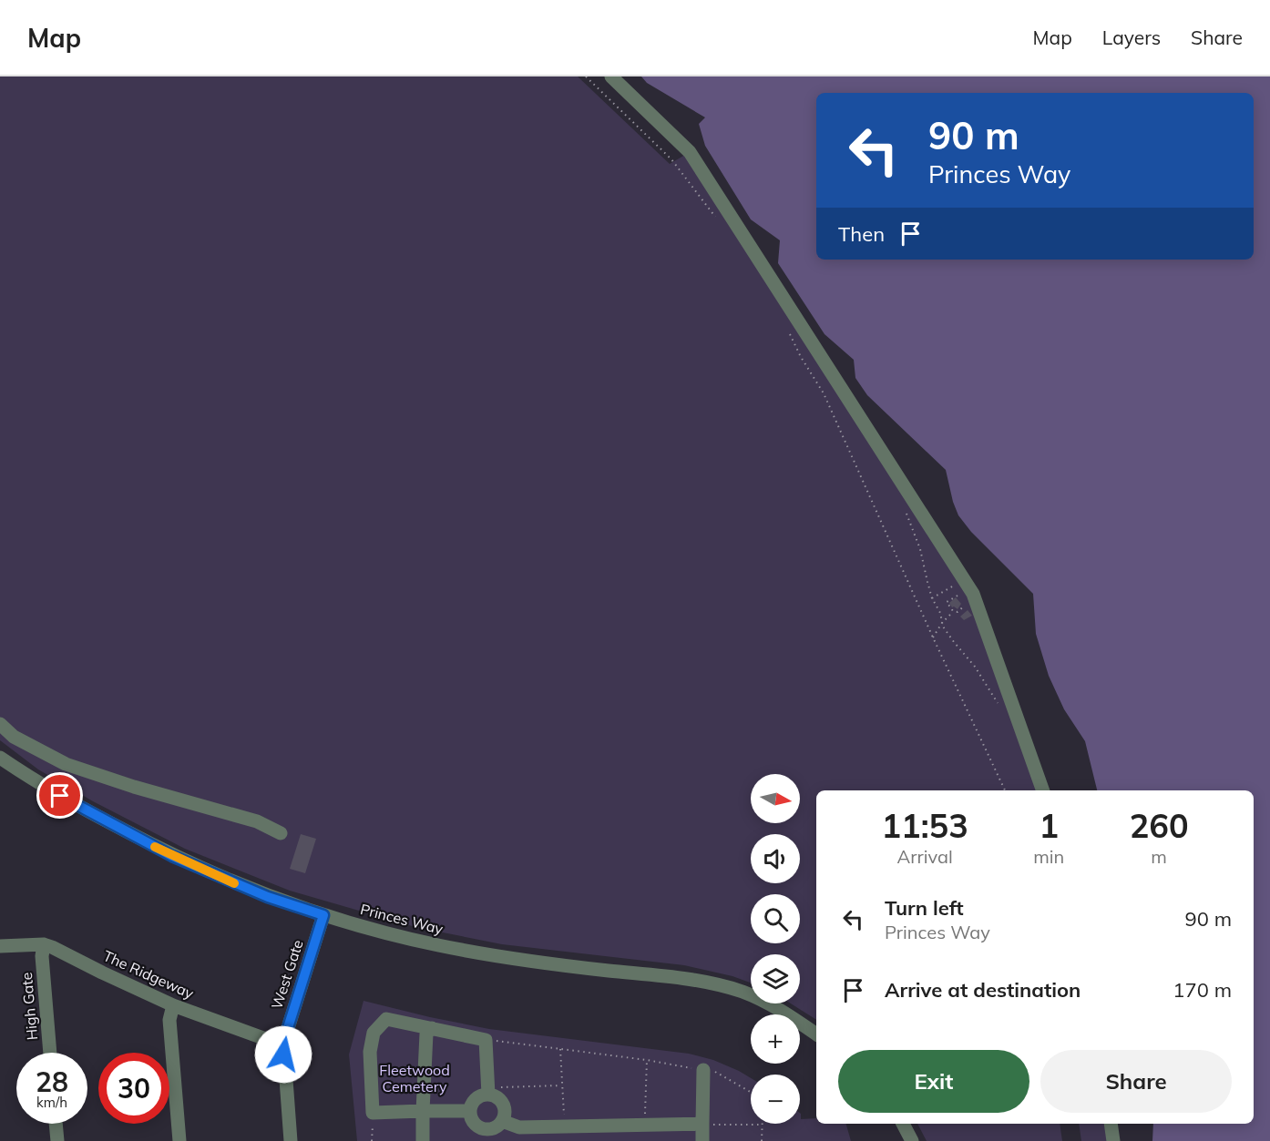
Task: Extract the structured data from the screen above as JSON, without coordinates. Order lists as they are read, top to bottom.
{
  "streets": {
    "street": [
      "Princes Way",
      "The Ridgeway",
      "West Gate",
      "High Gate"
    ]
  },
  "crossings": [
    ["Princes Way", "West Gate"],
    ["The Ridgeway", "West Gate"],
    ["The Ridgeway", "High Gate"]
  ],
  "parks": ["Fleetwood Cemetery"],
  "north": "right",
  "page": {
    "header": "Map",
    "nav": ["Map", "Layers", "Share"],
    "turn": ["90 m", "Princes Way"],
    "then": "Then",
    "map_buttons": ["+", "−"],
    "eta": [
      "11:53",
      "Arrival",
      "1",
      "min",
      "260",
      "m"
    ],
    "list": [
      {
        "name": "Turn left",
        "note": "Princes Way",
        "value": "90 m"
      },
      {
        "name": "Arrive at destination",
        "value": "170 m"
      }
    ],
    "buttons": ["Exit", "Share"],
    "speed": "28 km/h",
    "limit": "30"
  }
}
